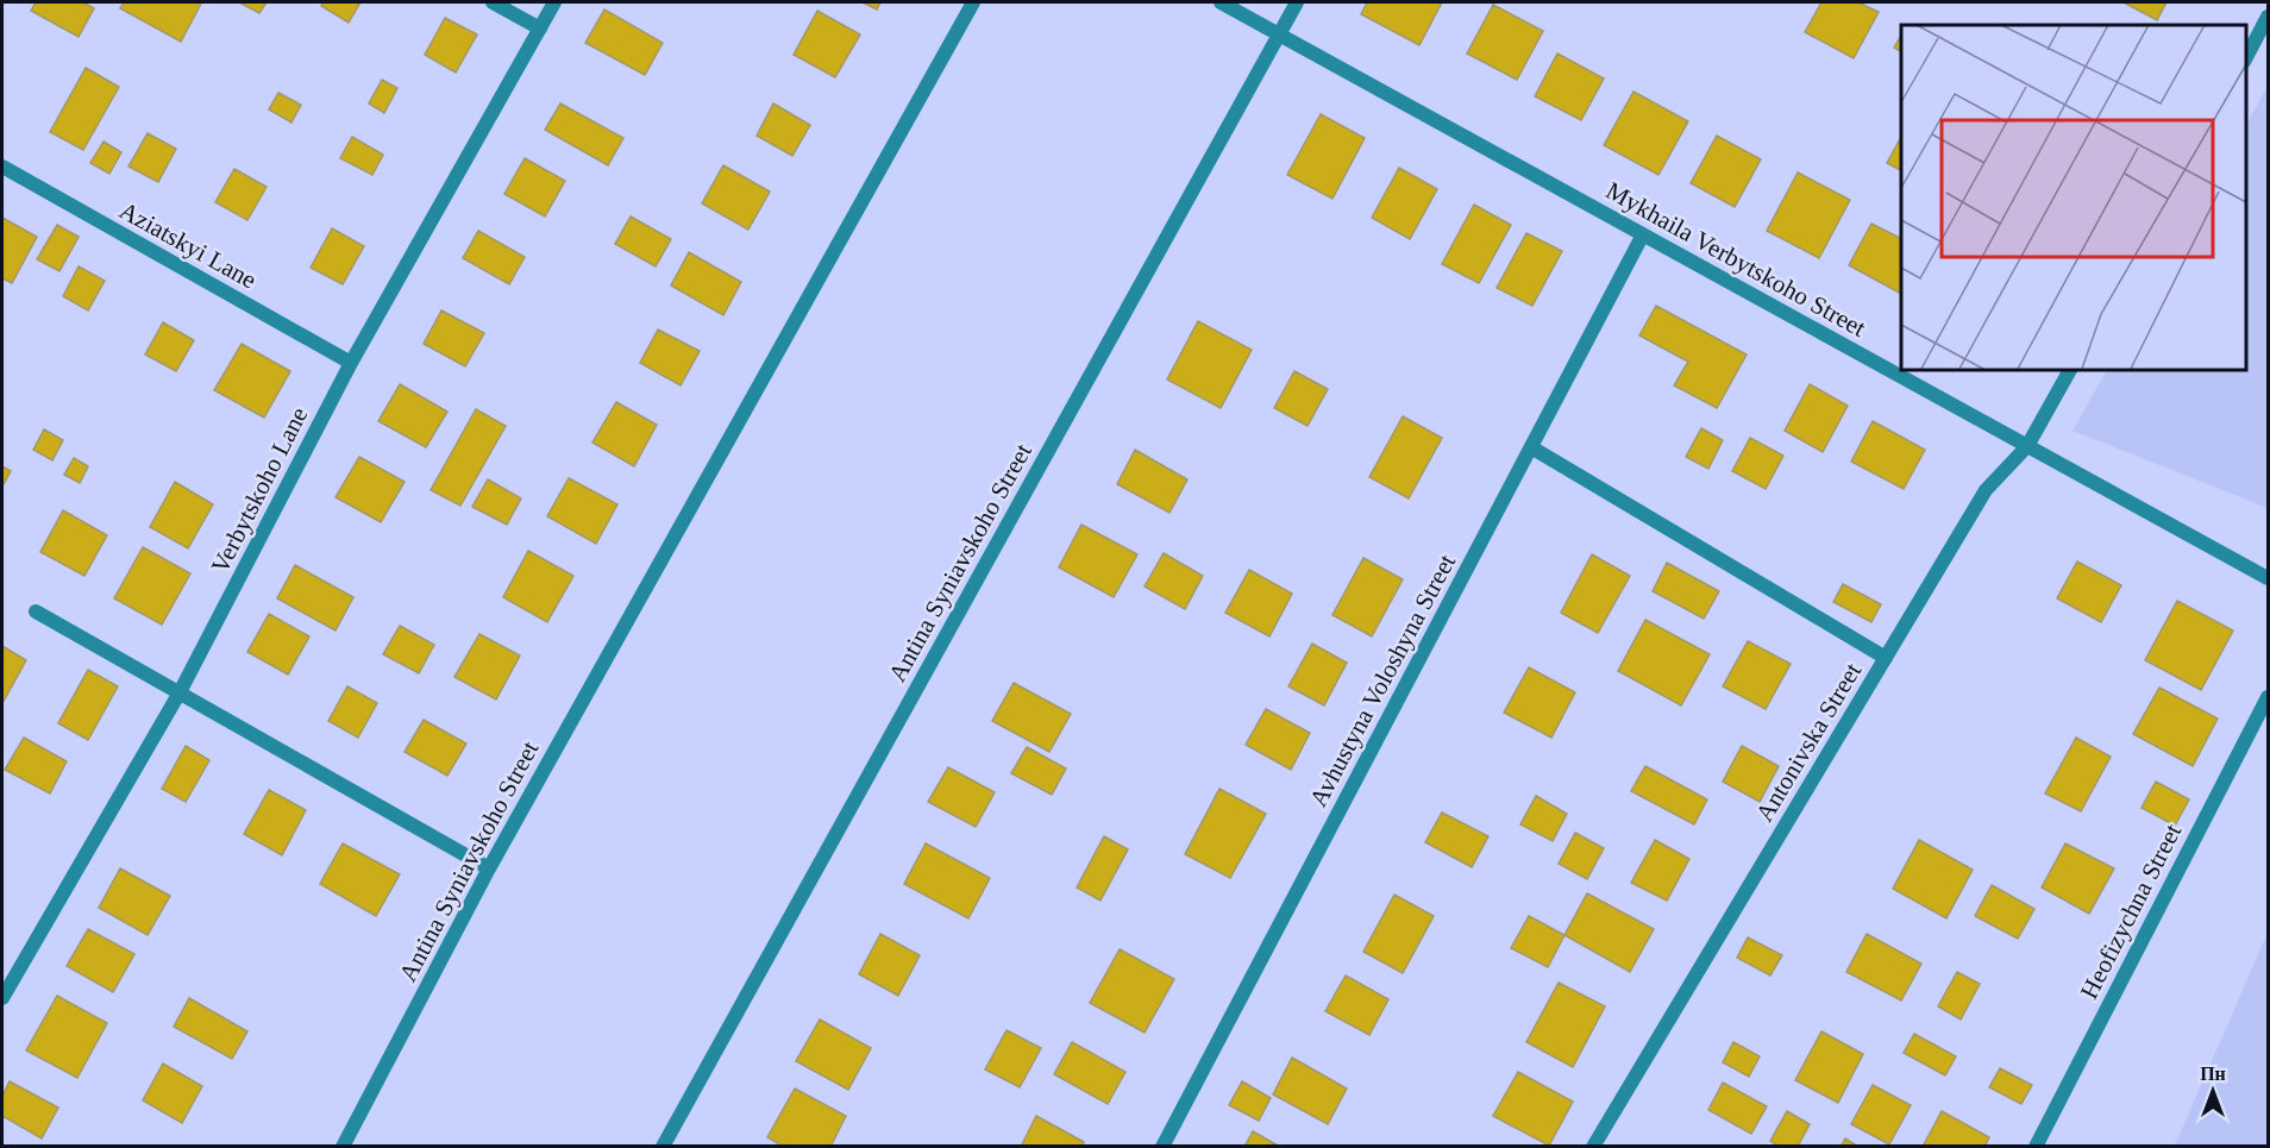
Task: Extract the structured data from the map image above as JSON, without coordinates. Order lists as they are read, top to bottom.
{
  "streets": {
    "street": [
      "Aziatskyi Lane",
      "Mykhaila Verbytskoho Street",
      "Verbytskoho Lane",
      "Antina Syniavskoho Street",
      "Avhustyna Voloshyna Street",
      "Antonivska Street",
      "Heofizychna Street"
    ]
  },
  "crossings": [
    ["Aziatskyi Lane", "Verbytskoho Lane"],
    ["Mykhaila Verbytskoho Street", "Antina Syniavskoho Street"],
    ["Mykhaila Verbytskoho Street", "Avhustyna Voloshyna Street"],
    ["Mykhaila Verbytskoho Street", "Antonivska Street"]
  ],
  "north": "top"
}
